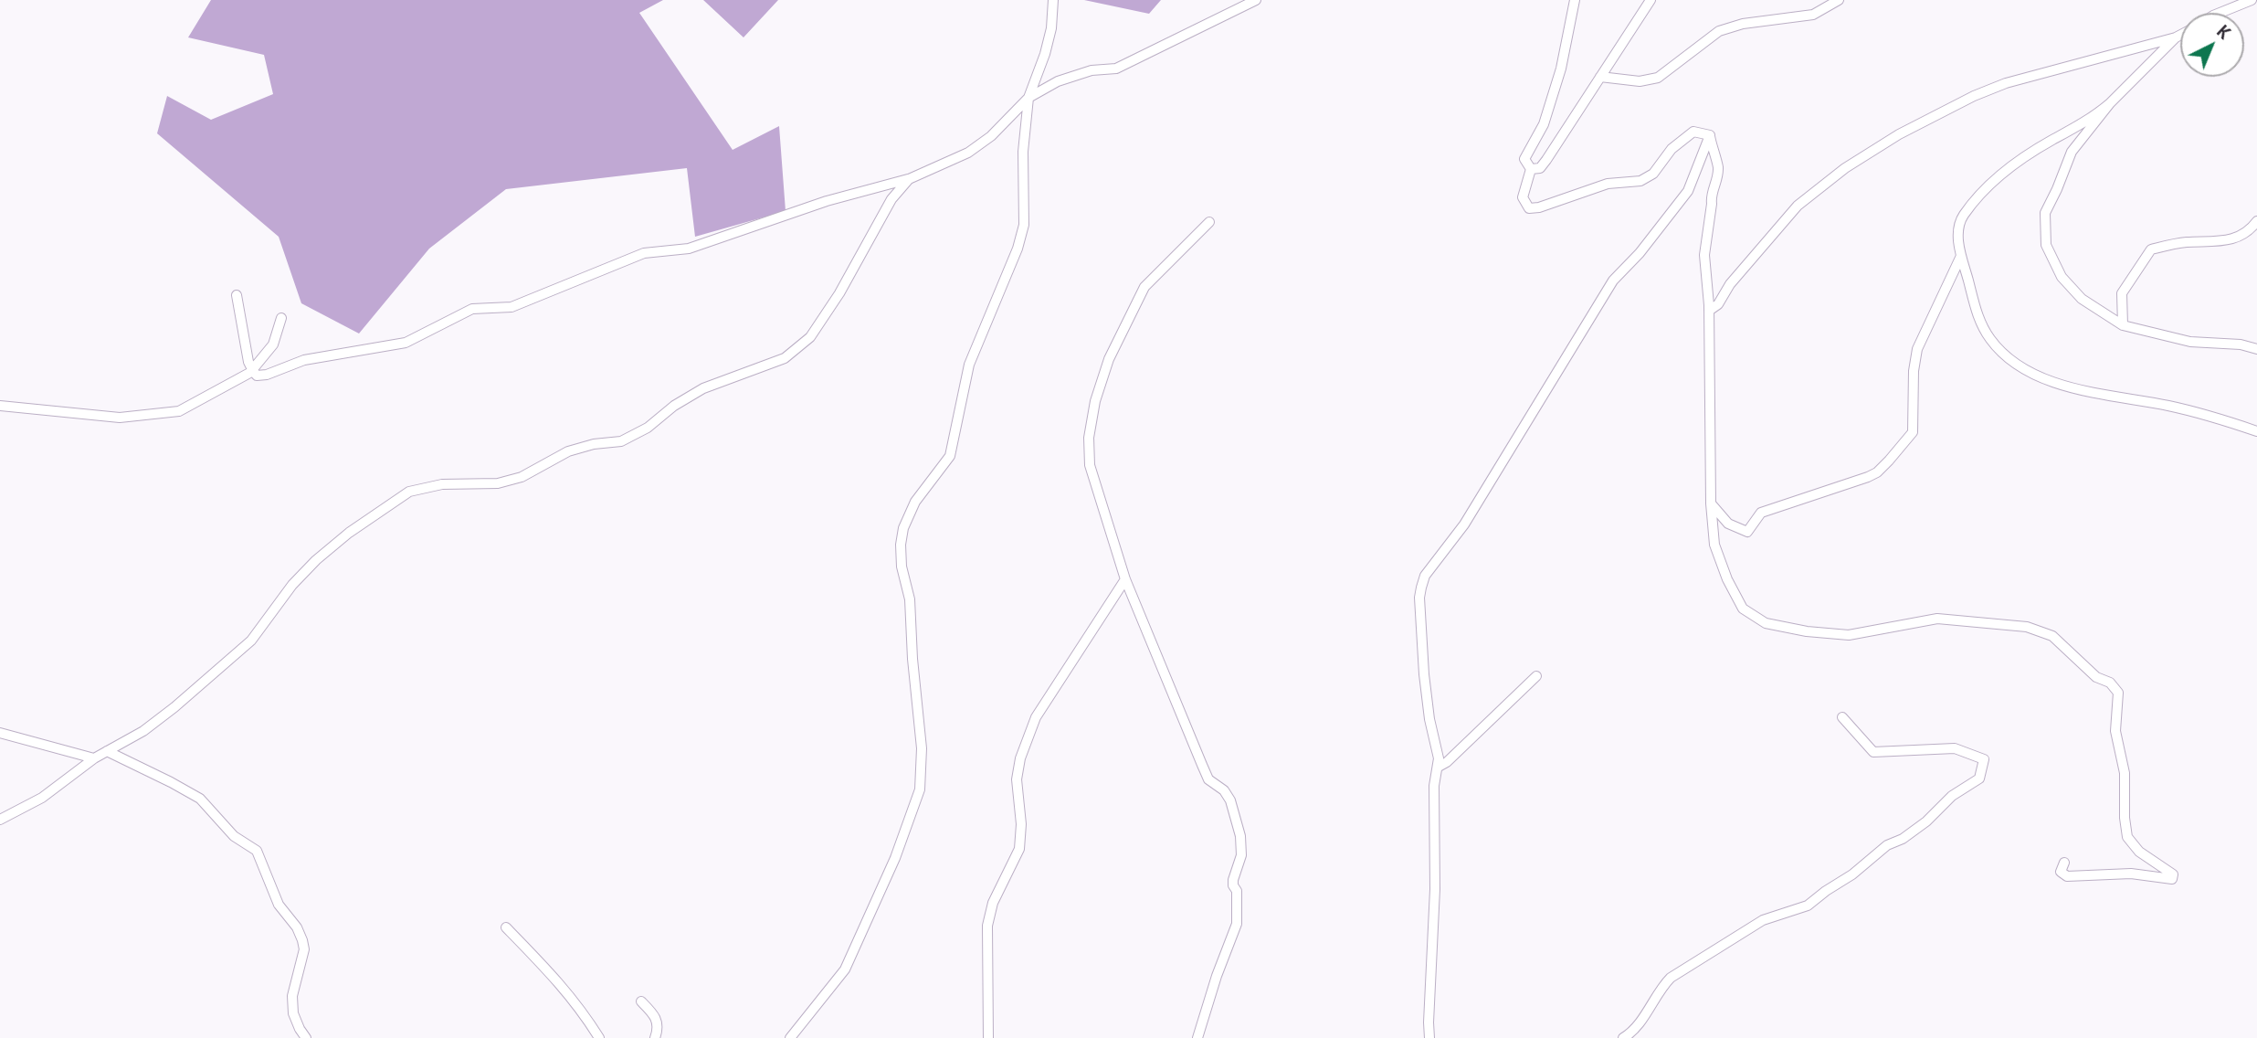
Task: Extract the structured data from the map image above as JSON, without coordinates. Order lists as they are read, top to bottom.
{
  "north": "top right"
}
